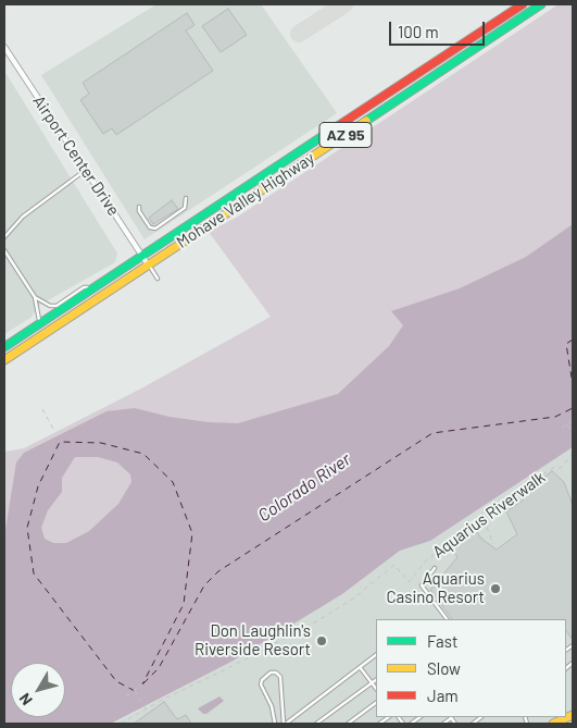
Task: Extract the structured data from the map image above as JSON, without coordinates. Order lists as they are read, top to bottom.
{
  "streets": {
    "main road": ["AZ 95", "Mohave Valley Highway"],
    "street": ["Airport Center Drive"],
    "path": ["Aquarius Riverwalk"]
  },
  "crossings": [
    ["Airport Center Drive", "Mohave Valley Highway"]
  ],
  "water": ["Colorado River"],
  "places": ["Aquarius Casino Resort", "Don Laughlin's Riverside Resort"],
  "legend": ["Fast", "Slow", "Jam"],
  "scale_bar": "100 m",
  "north": "bottom left"
}
